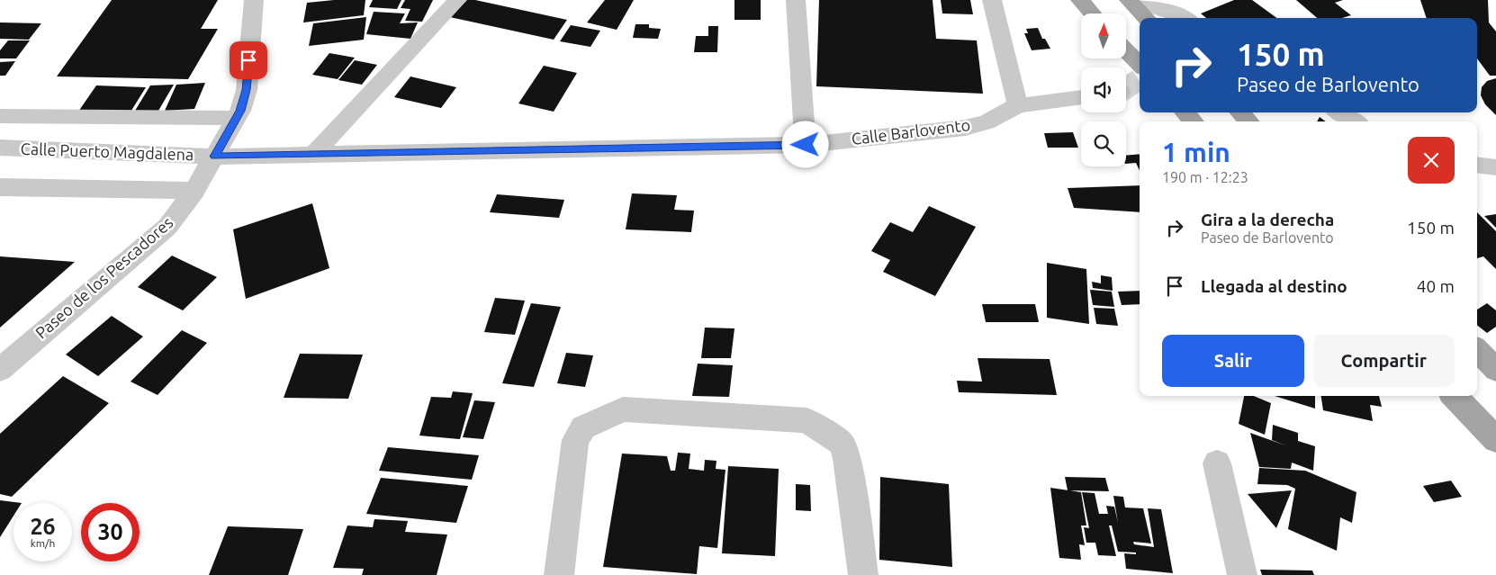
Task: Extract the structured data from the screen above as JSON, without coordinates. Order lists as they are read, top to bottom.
{
  "streets": {
    "street": ["Calle Barlovento", "Calle Puerto Magdalena", "Paseo de los Pescadores"]
  },
  "crossings": [
    ["Calle Barlovento", "Calle Puerto Magdalena"],
    ["Calle Barlovento", "Paseo de los Pescadores"],
    ["Calle Puerto Magdalena", "Paseo de los Pescadores"]
  ],
  "north": "top",
  "page": {
    "turn": ["150 m", "Paseo de Barlovento"],
    "heading": ["1 min", "190 m · 12:23"],
    "list": [
      {
        "name": "Gira a la derecha",
        "note": "Paseo de Barlovento",
        "value": "150 m"
      },
      {
        "name": "Llegada al destino",
        "value": "40 m"
      }
    ],
    "buttons": ["Salir", "Compartir"],
    "speed": "26 km/h",
    "limit": "30"
  }
}
